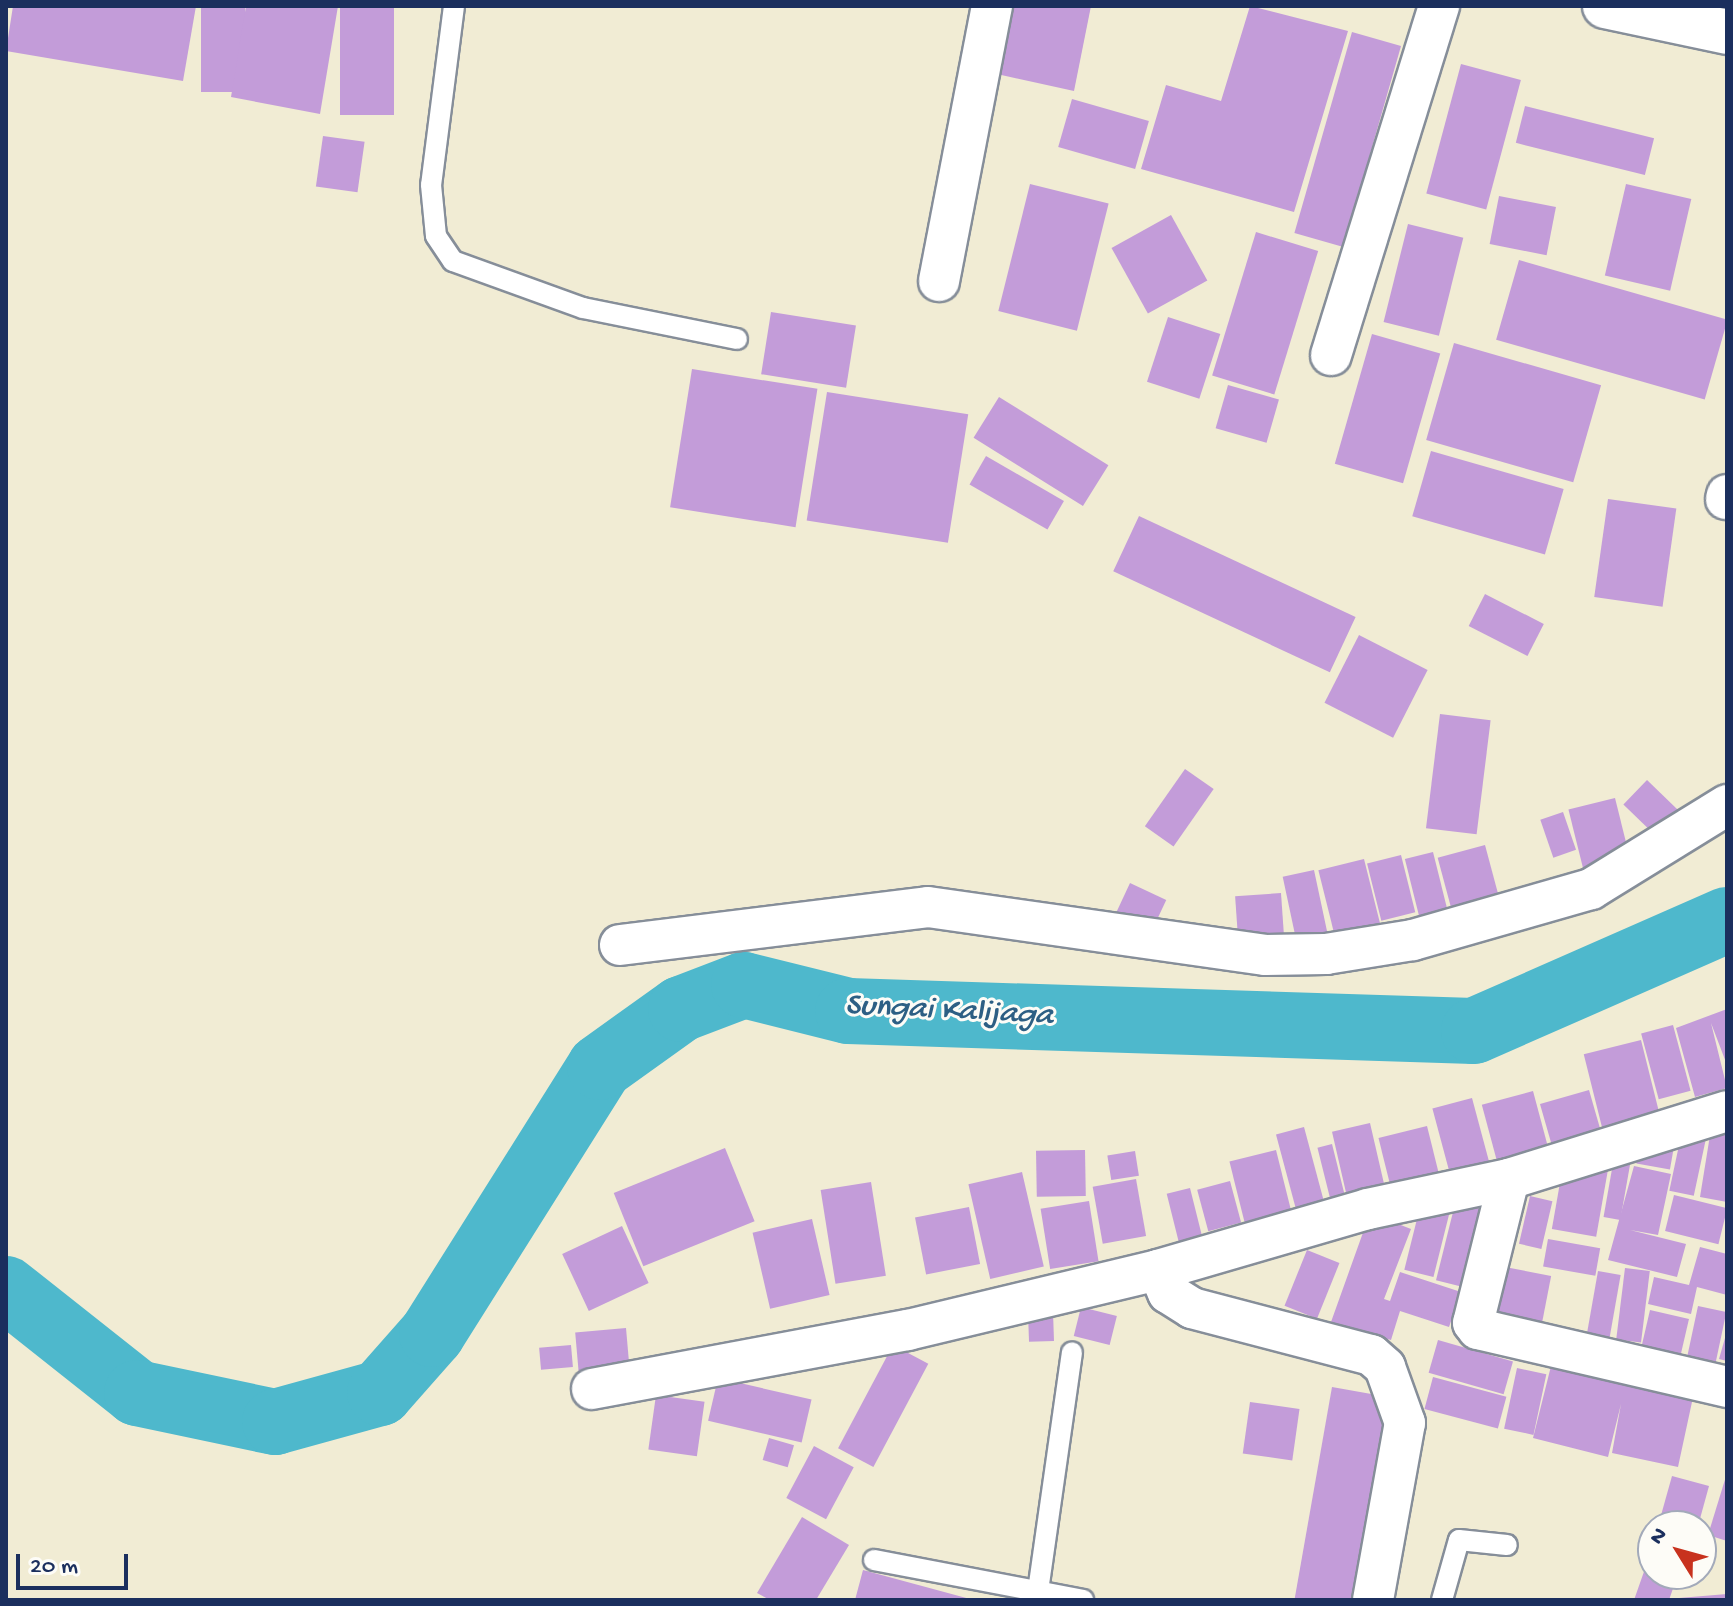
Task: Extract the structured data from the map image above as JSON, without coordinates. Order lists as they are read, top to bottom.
{
  "water": ["Sungai Kalijaga"],
  "scale_bar": "20 m",
  "north": "top left"
}
